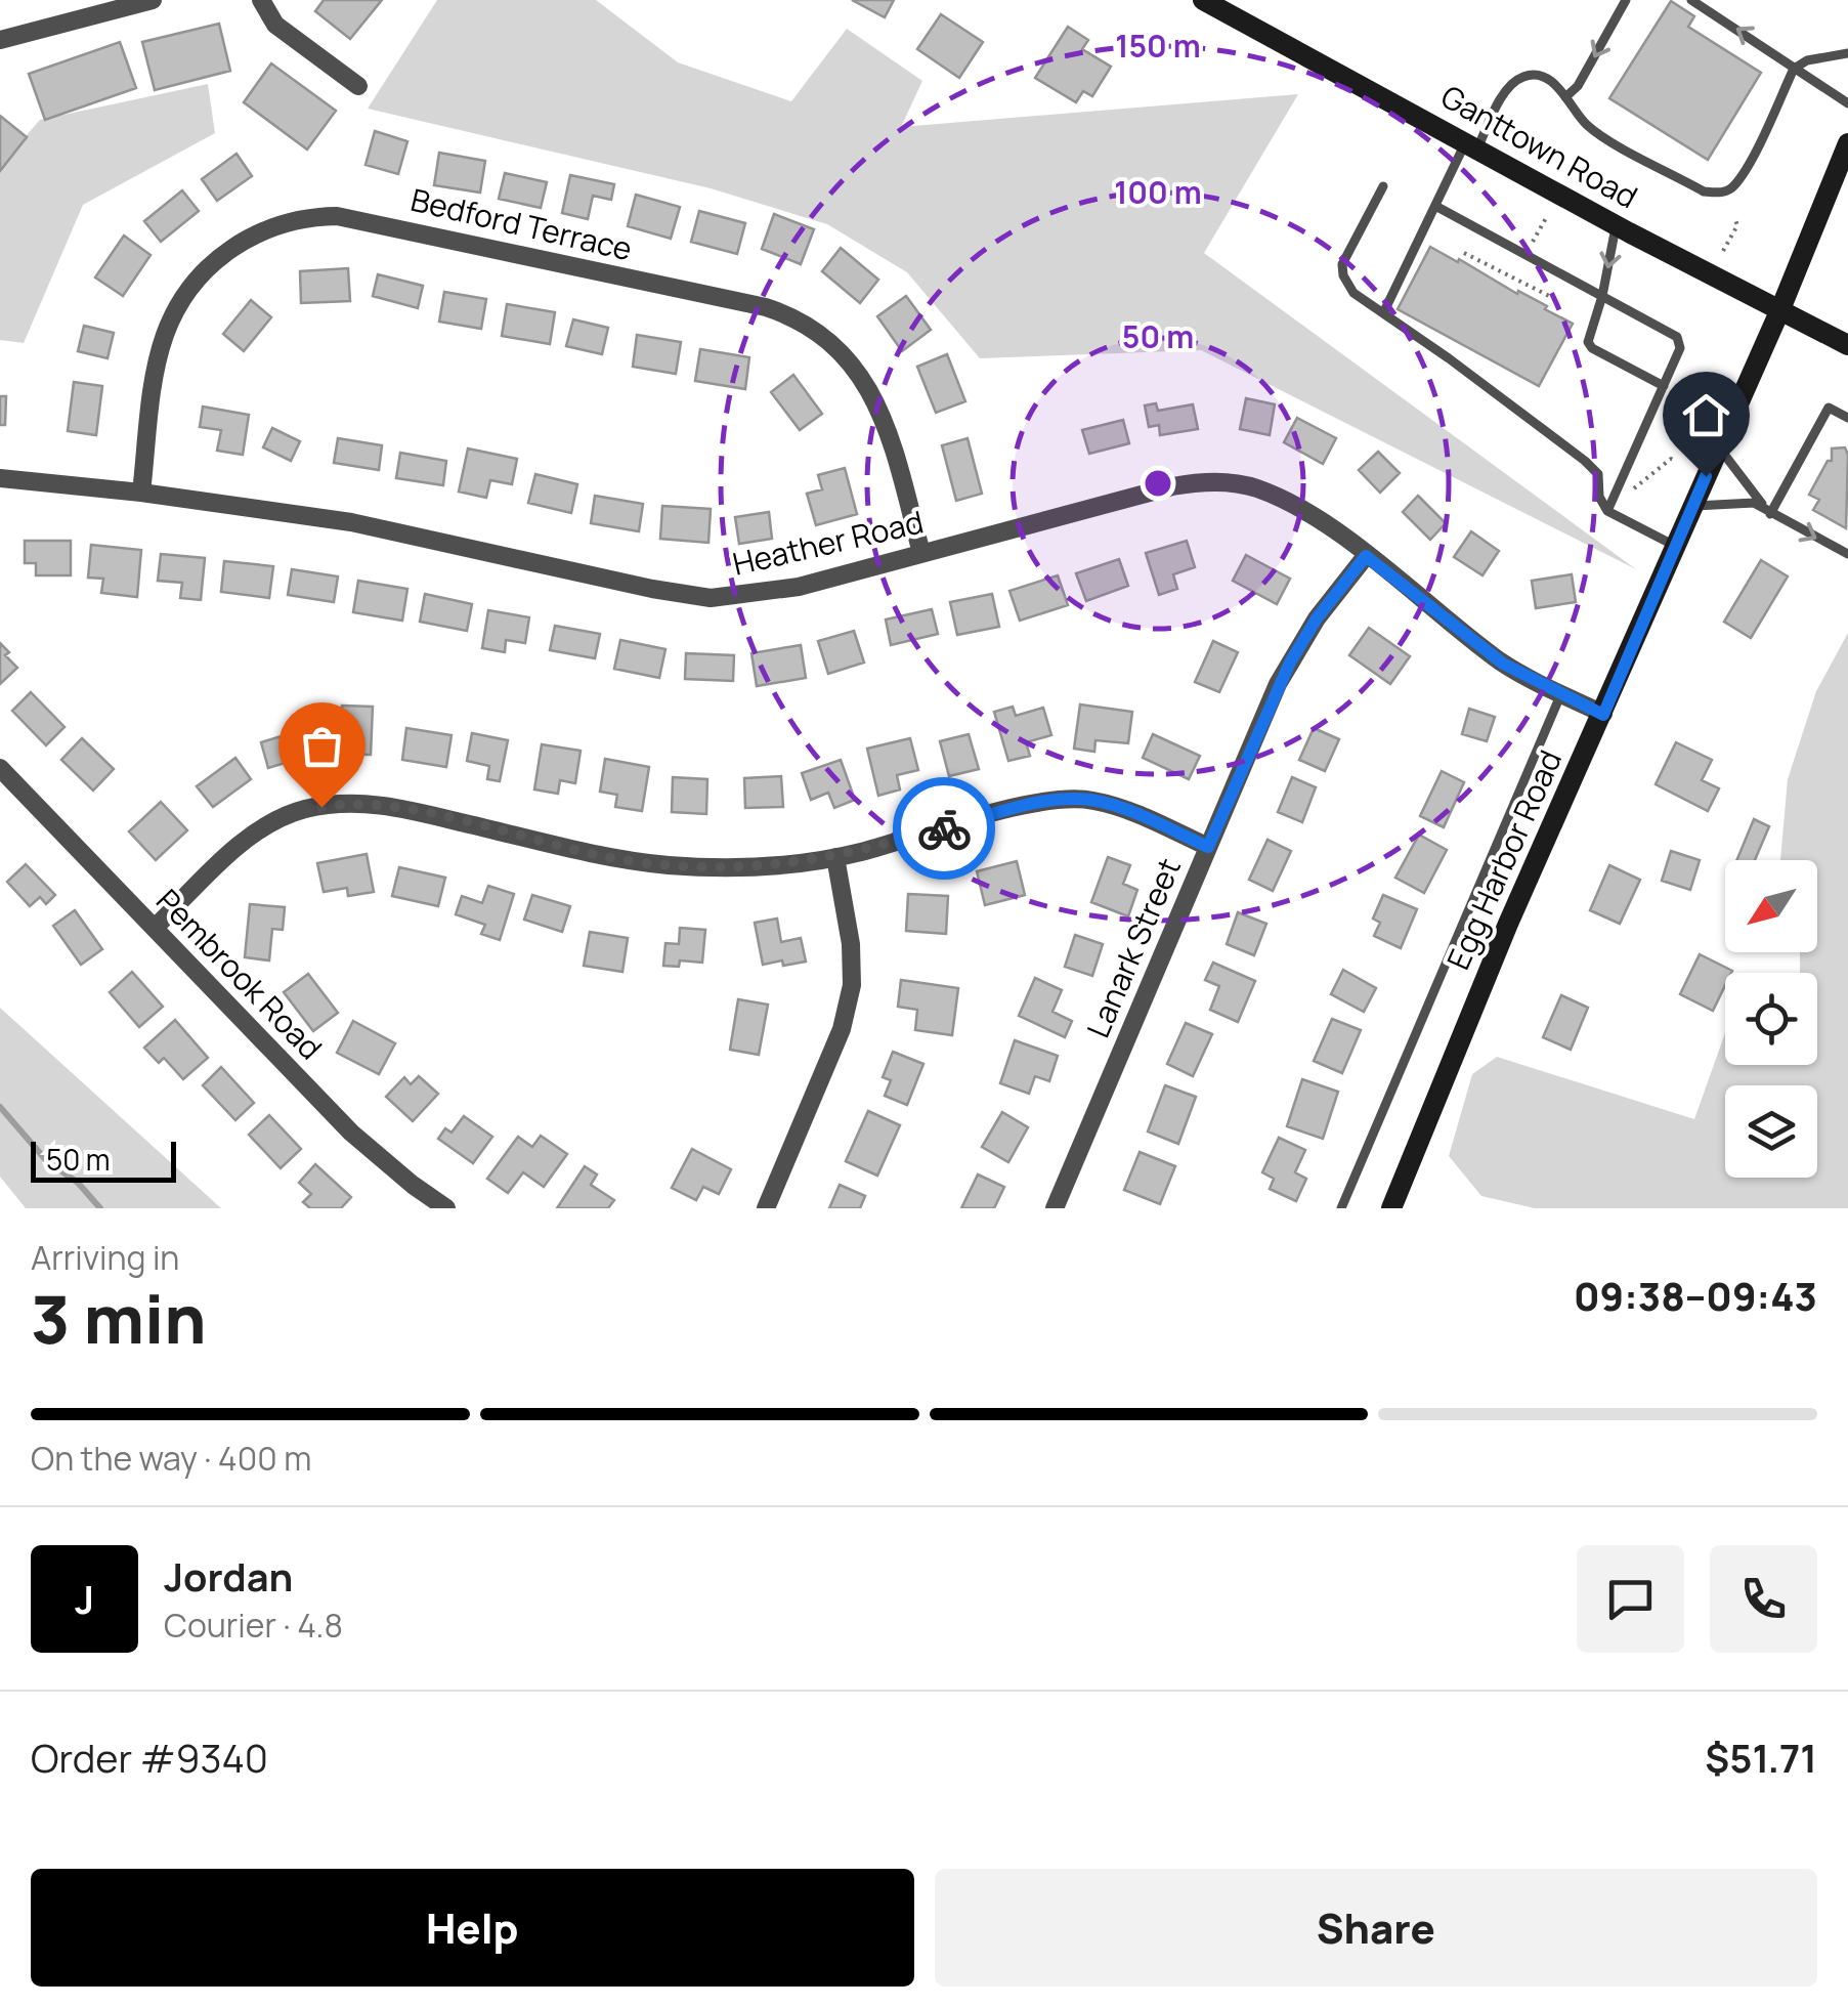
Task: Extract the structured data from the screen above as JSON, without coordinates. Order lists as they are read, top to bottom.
{
  "streets": {
    "main road": ["Ganttown Road", "Egg Harbor Road"],
    "street": [
      "Bedford Terrace",
      "Heather Road",
      "Lanark Street",
      "Pembrook Road"
    ]
  },
  "crossings": [
    ["Ganttown Road", "Egg Harbor Road"],
    ["Bedford Terrace", "Heather Road"],
    ["Heather Road", "Egg Harbor Road"],
    ["Heather Road", "Lanark Street"]
  ],
  "scale_bar": "50 m",
  "north": "bottom left",
  "page": {
    "scale": "50 m",
    "heading": ["3 min", "Arriving in", "09:38–09:43"],
    "panel": [
      "Jordan",
      "Courier · 4.8",
      "Order #9340",
      "$51.71"
    ],
    "bar": "On the way · 400 m",
    "round": "J",
    "buttons": ["Help", "Share"]
  },
  "rings": ["150 m", "100 m", "50 m"]
}
